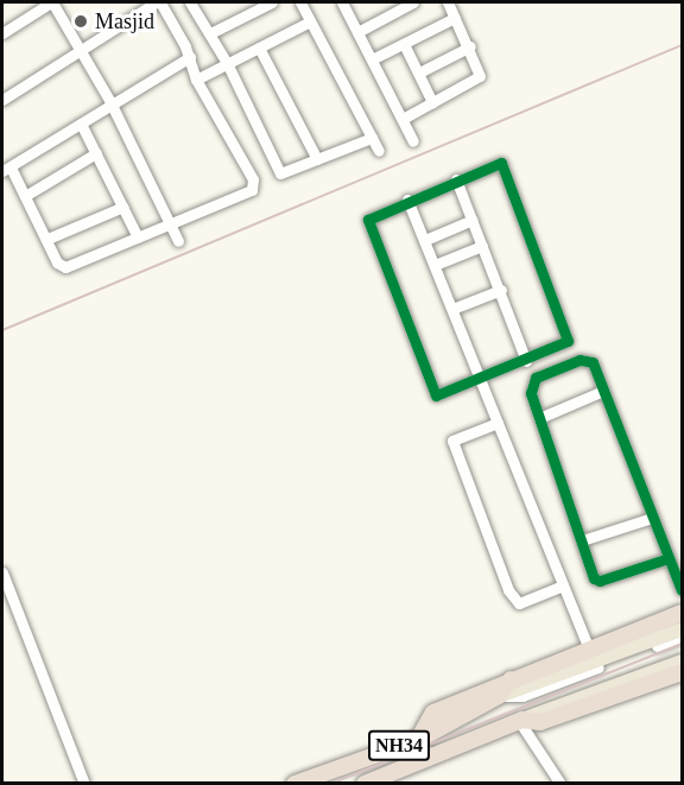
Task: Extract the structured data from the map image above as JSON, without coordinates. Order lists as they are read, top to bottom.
{
  "streets": {
    "highway": ["NH34"]
  },
  "places": ["Masjid"]
}
